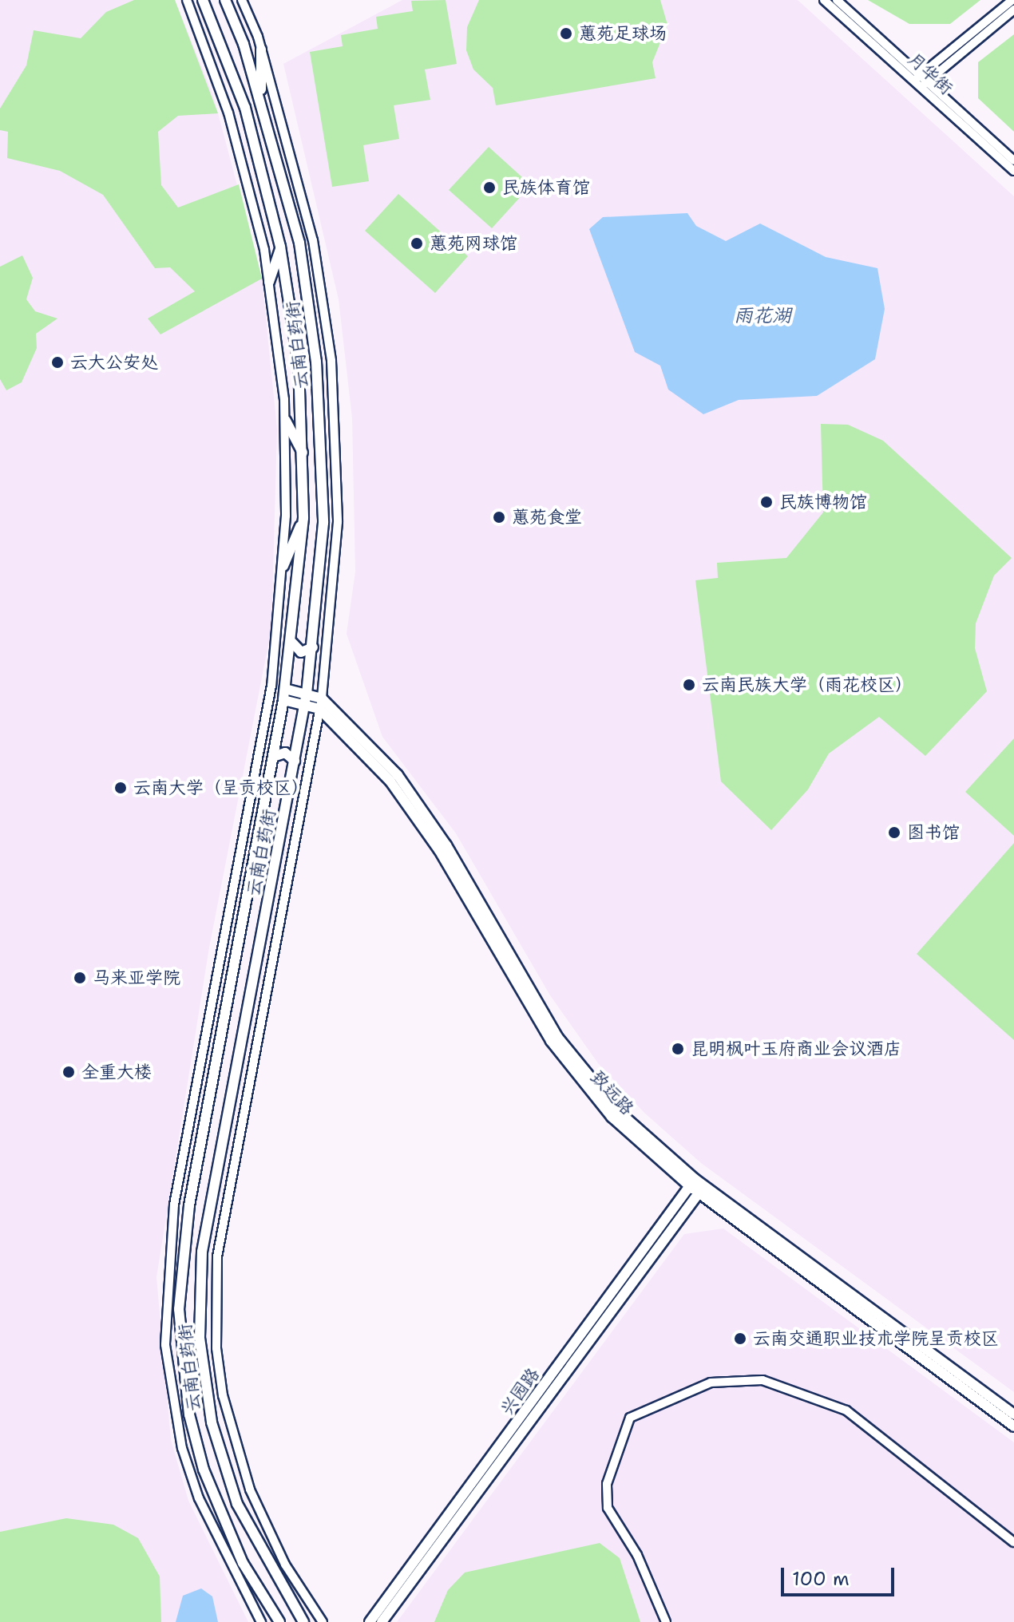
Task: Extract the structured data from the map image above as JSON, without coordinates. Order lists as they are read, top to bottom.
{
  "streets": {
    "main road": ["云南白药街", "致远路", "兴园路"],
    "street": ["月华街"]
  },
  "crossings": [
    ["云南白药街", "致远路"],
    ["致远路", "兴园路"]
  ],
  "water": ["雨花湖"],
  "places": [
    "蕙苑足球场",
    "民族体育馆",
    "蕙苑网球馆",
    "云大公安处",
    "民族博物馆",
    "蕙苑食堂",
    "云南民族大学（雨花校区）",
    "云南大学（呈贡校区）",
    "图书馆",
    "马来亚学院",
    "昆明枫叶玉府商业会议酒店",
    "全重大楼",
    "云南交通职业技术学院呈贡校区"
  ],
  "scale_bar": "100 m"
}
